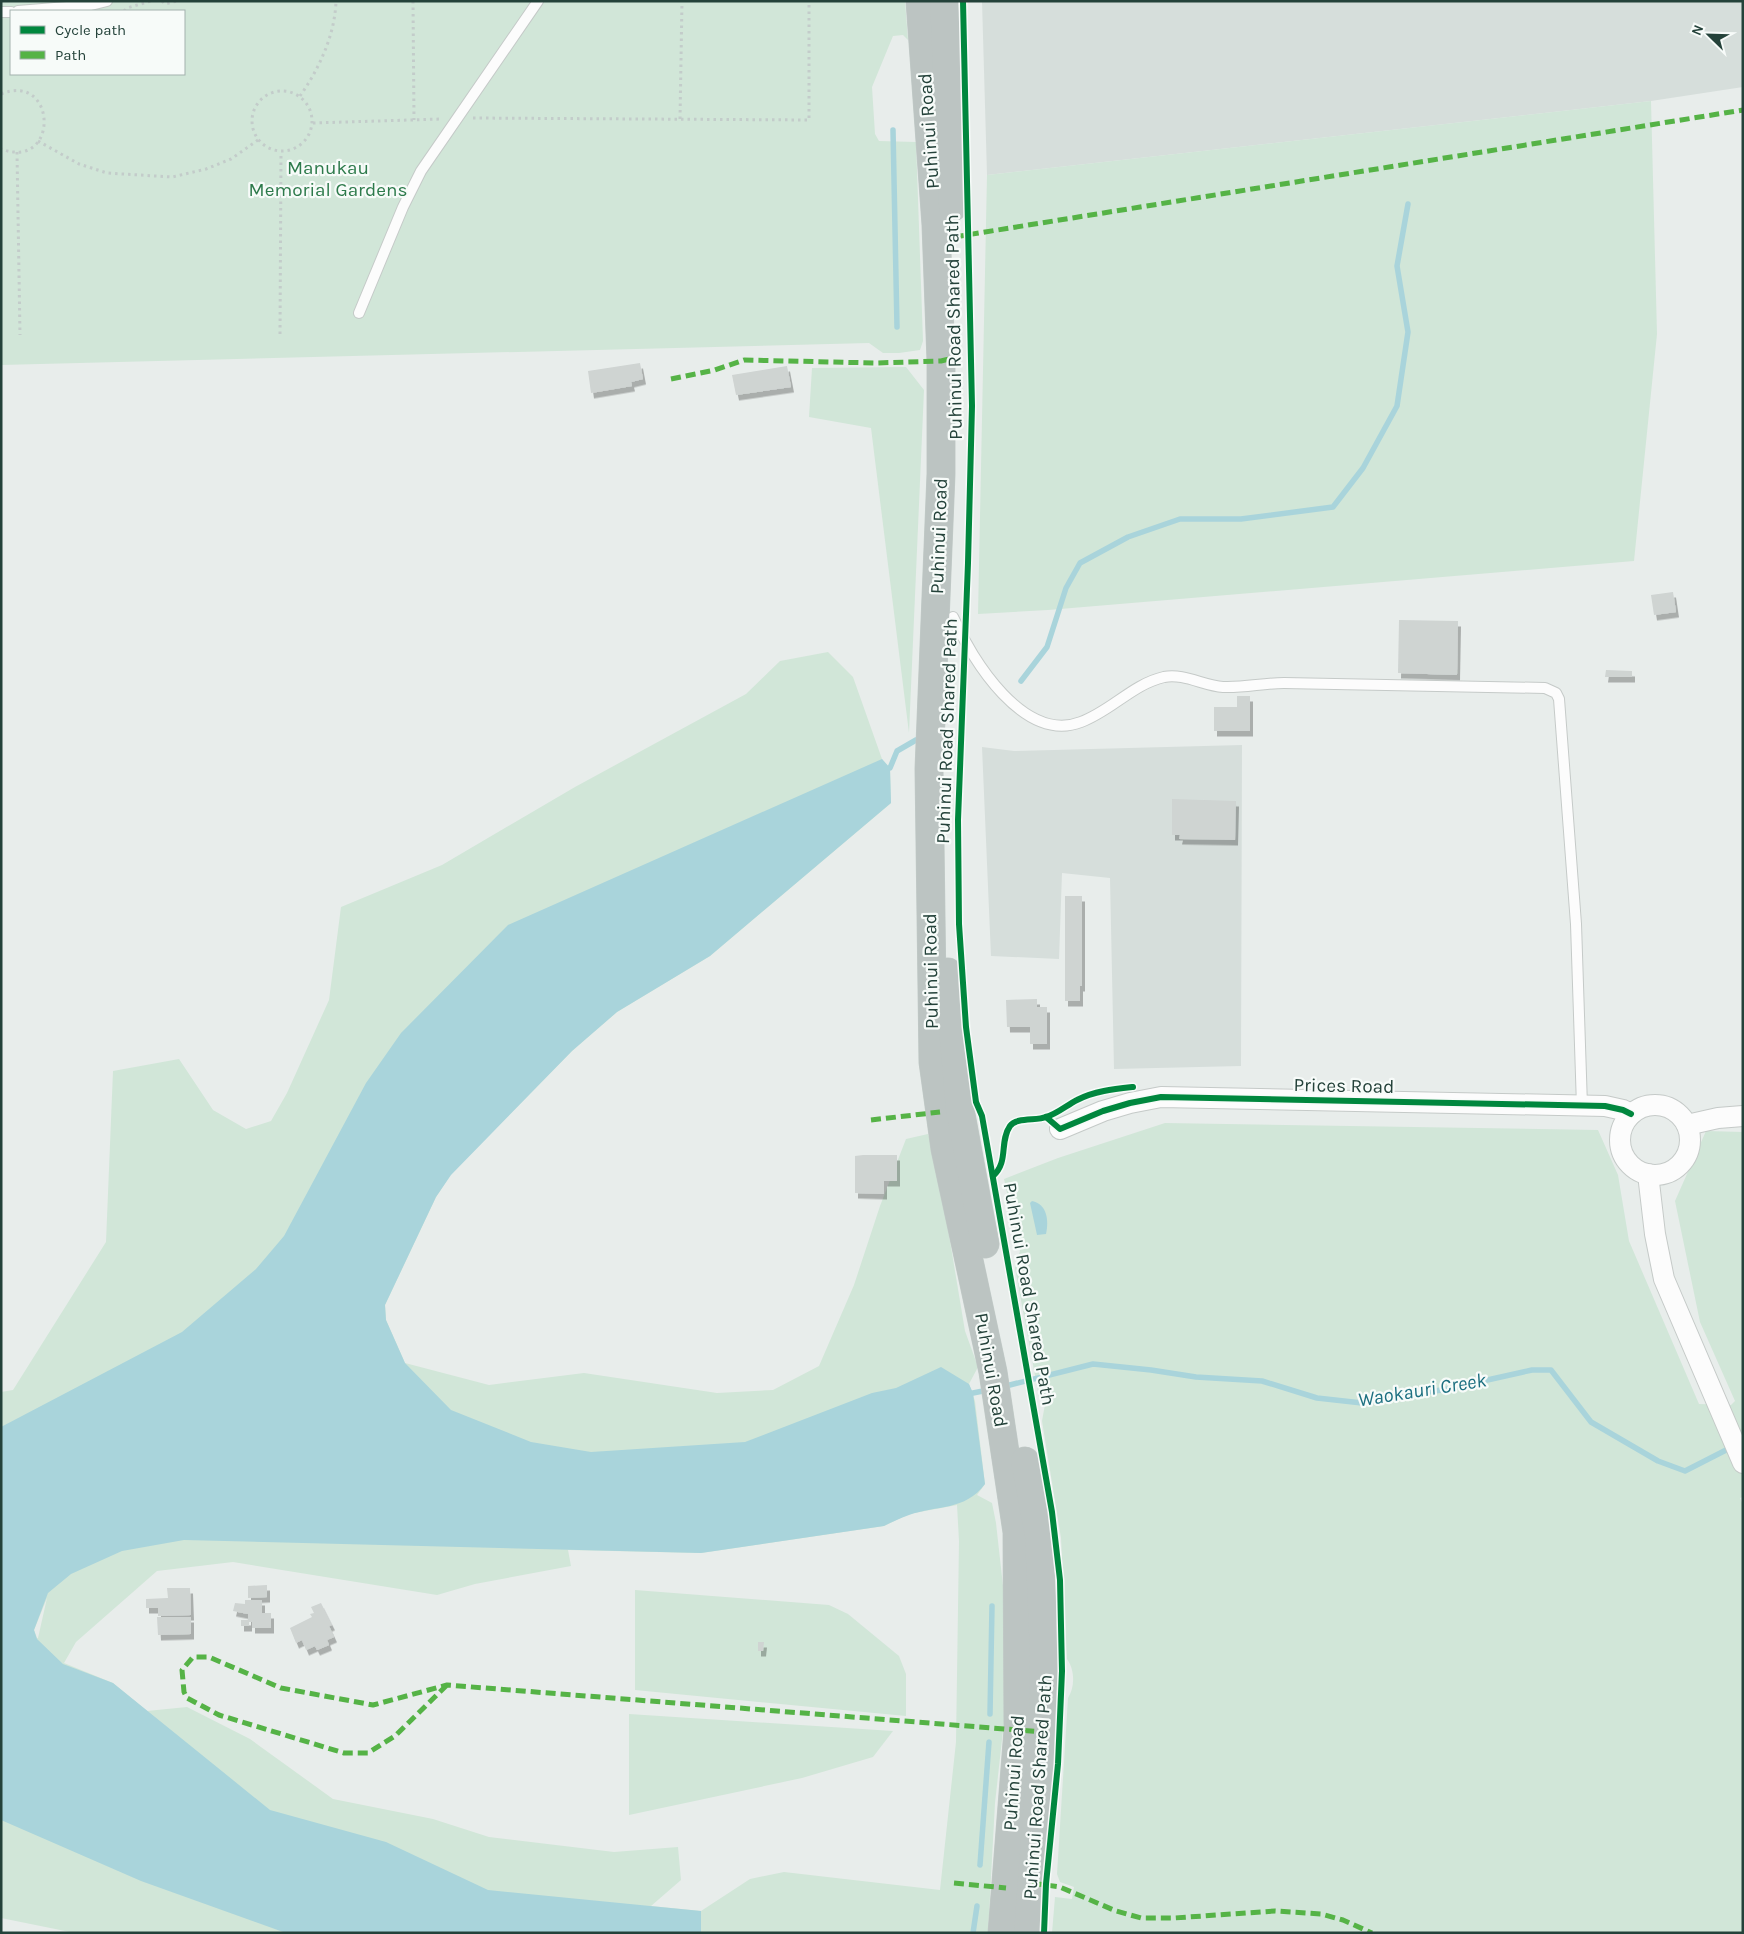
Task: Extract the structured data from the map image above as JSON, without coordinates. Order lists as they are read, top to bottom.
{
  "streets": {
    "highway": ["Puhinui Road"],
    "street": ["Prices Road"],
    "cycle path": ["Puhinui Road Shared Path"]
  },
  "water": ["Waokauri Creek"],
  "parks": ["Manukau Memorial Gardens"],
  "legend": ["Cycle path", "Path"],
  "north": "top left"
}
